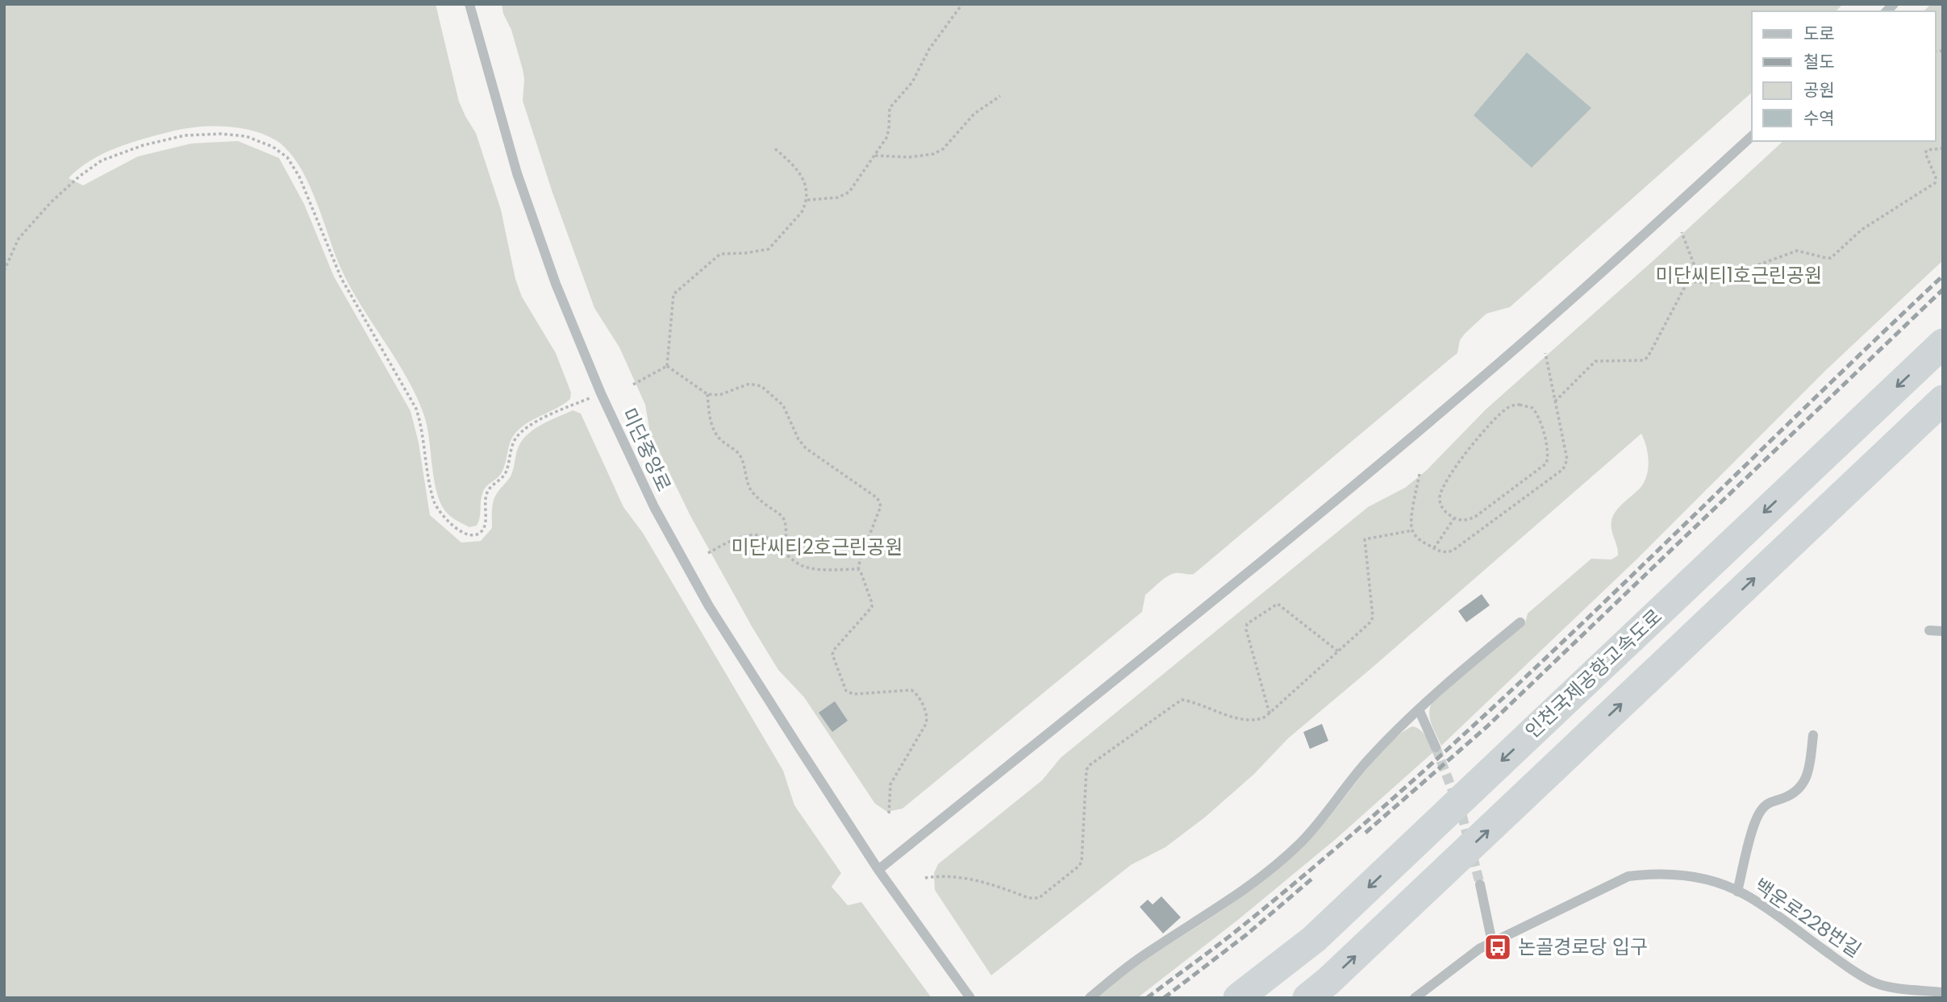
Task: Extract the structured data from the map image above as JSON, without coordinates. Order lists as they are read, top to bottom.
{
  "streets": {
    "highway": ["인천국제공항고속도로"],
    "street": ["미단중앙로", "백운로228번길"]
  },
  "parks": ["미단씨티1호근린공원", "미단씨티2호근린공원"],
  "places": {
    "bus stop": ["논골경로당 입구"]
  },
  "legend": [
    "도로",
    "철도",
    "공원",
    "수역"
  ]
}
